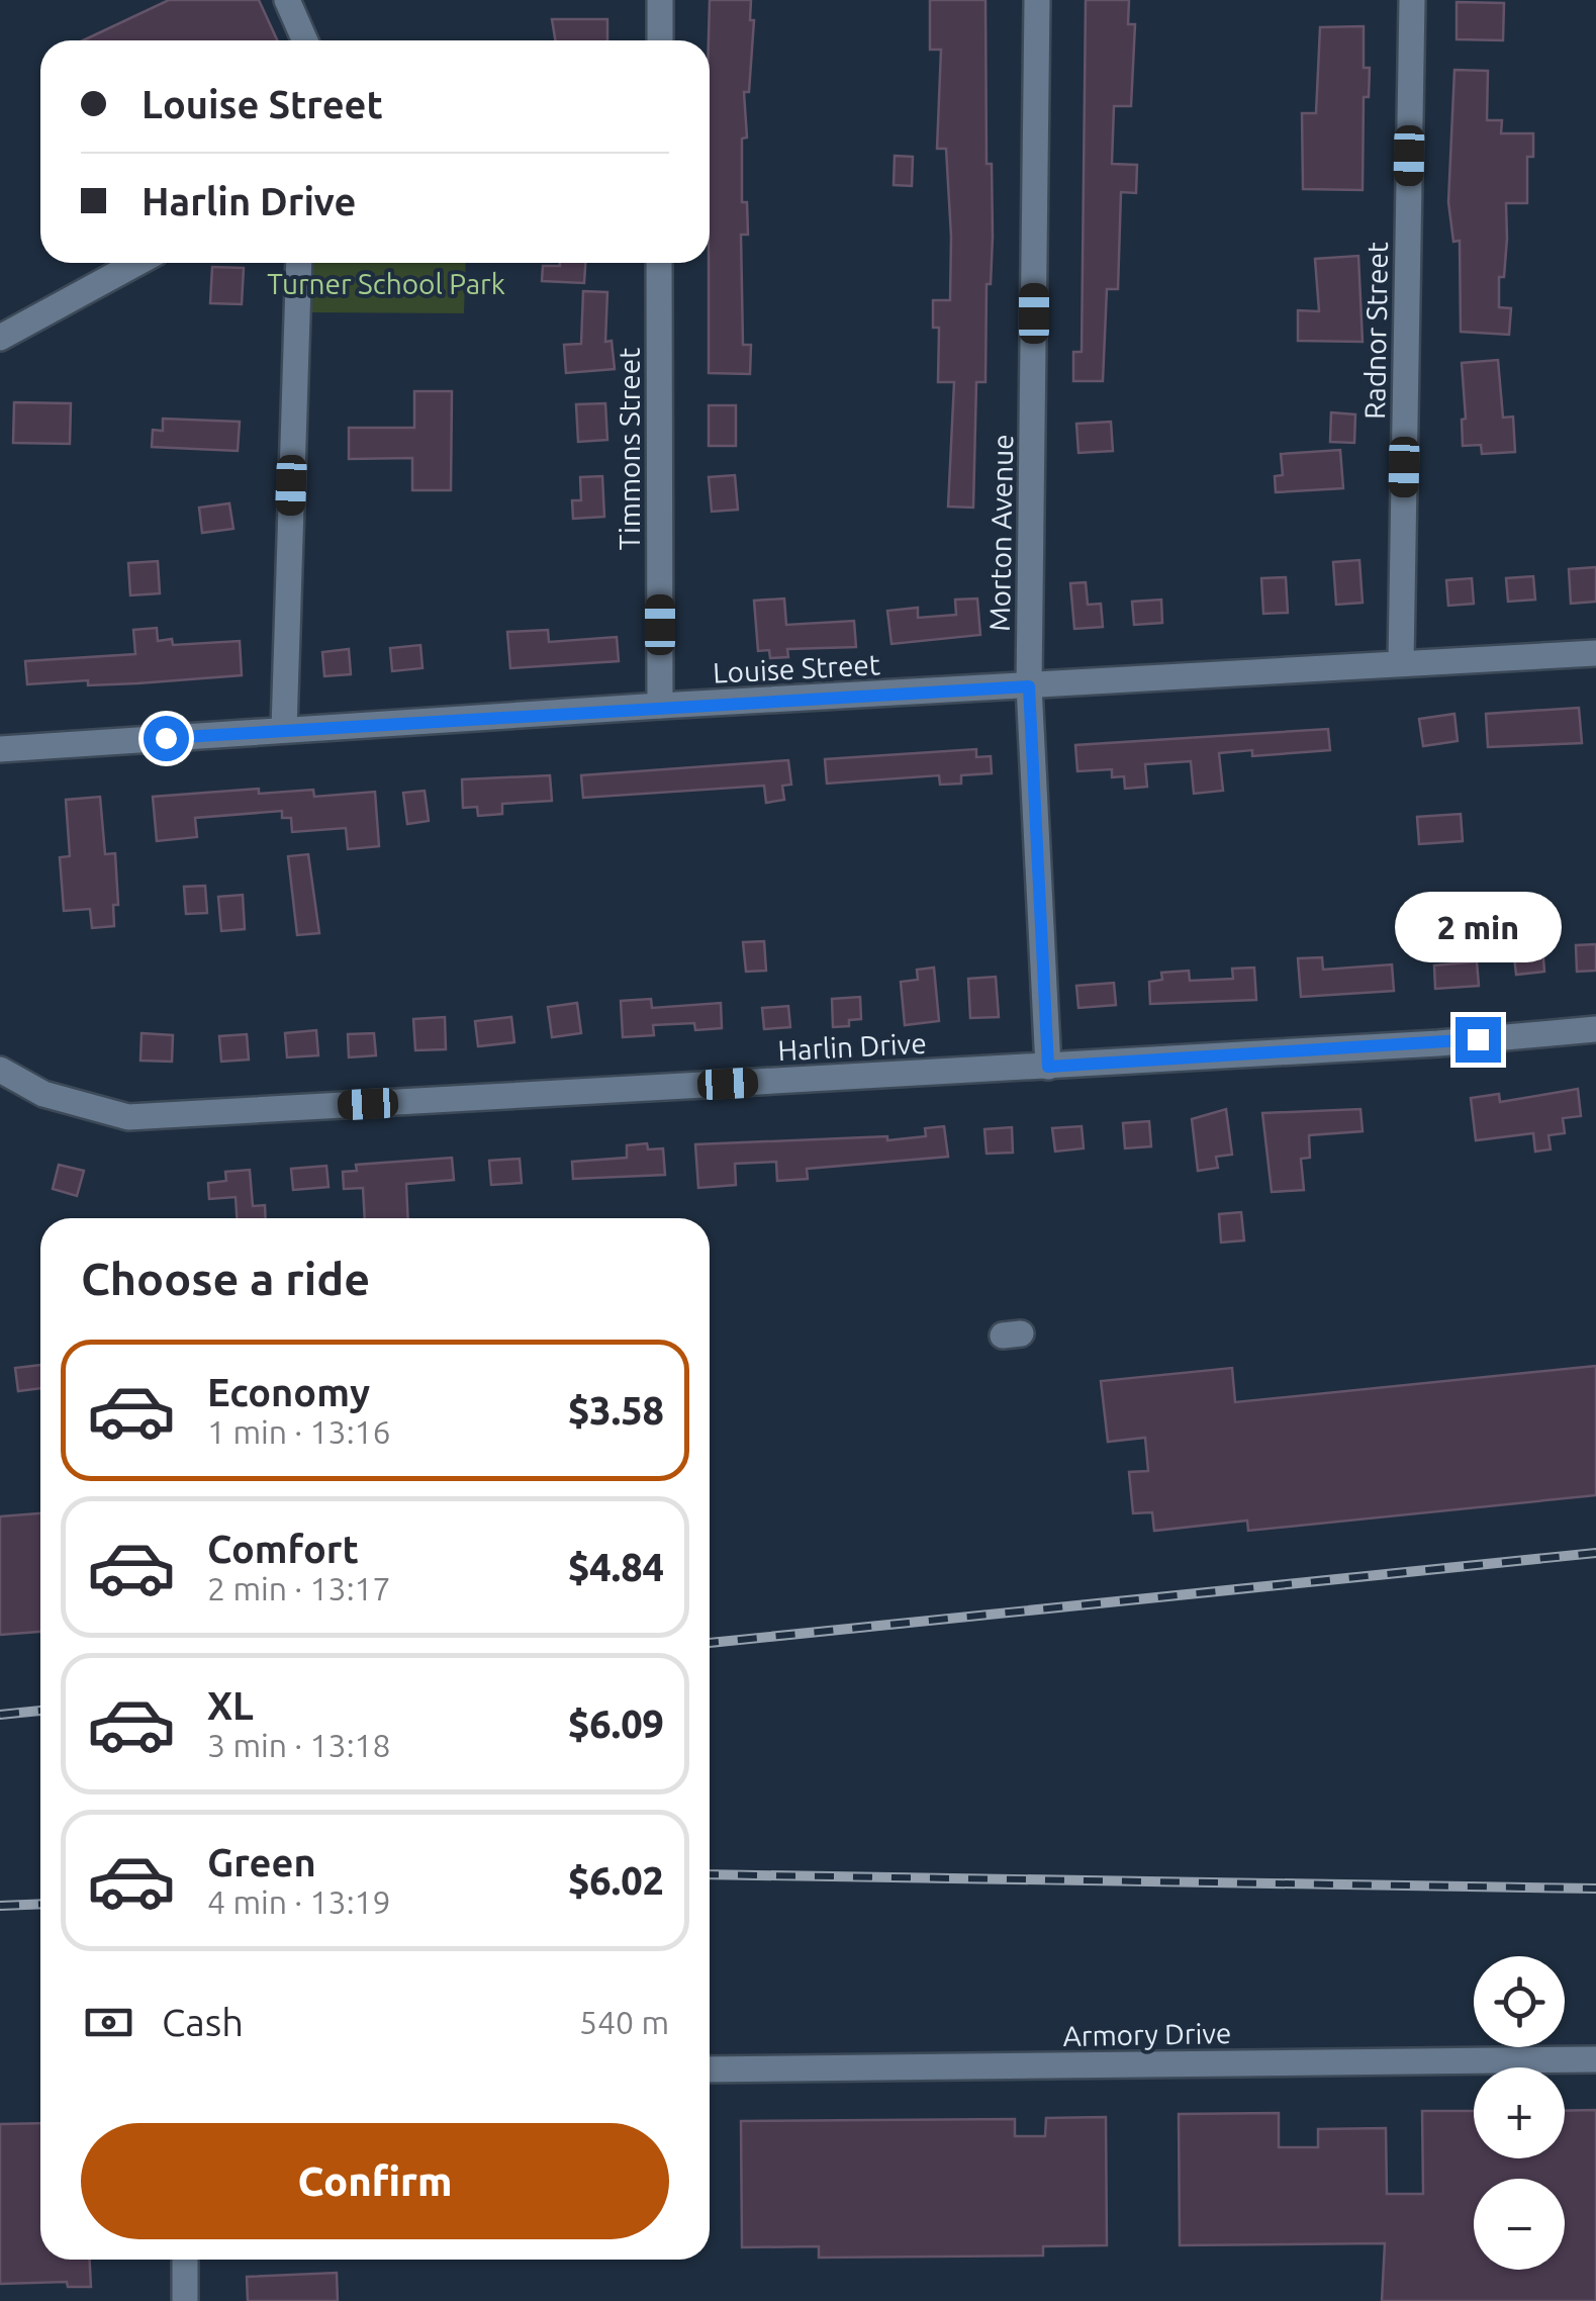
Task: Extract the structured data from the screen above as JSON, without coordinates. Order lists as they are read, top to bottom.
{
  "streets": {
    "street": [
      "Radnor Street",
      "Timmons Street",
      "Morton Avenue",
      "Louise Street",
      "Harlin Drive",
      "Armory Drive"
    ]
  },
  "crossings": [
    ["Radnor Street", "Louise Street"],
    ["Timmons Street", "Louise Street"],
    ["Morton Avenue", "Louise Street"],
    ["Morton Avenue", "Harlin Drive"]
  ],
  "parks": ["Turner School Park"],
  "page": {
    "banner": ["Louise Street", "Harlin Drive"],
    "bubble": "2 min",
    "heading": "Choose a ride",
    "list": [
      {
        "name": "Economy",
        "note": "1 min · 13:16",
        "value": "$3.58"
      },
      {
        "name": "Comfort",
        "note": "2 min · 13:17",
        "value": "$4.84"
      },
      {
        "name": "XL",
        "note": "3 min · 13:18",
        "value": "$6.09"
      },
      {
        "name": "Green",
        "note": "4 min · 13:19",
        "value": "$6.02"
      }
    ],
    "map_buttons": ["+", "−"],
    "pay": ["Cash", "540 m"],
    "buttons": "Confirm"
  }
}
